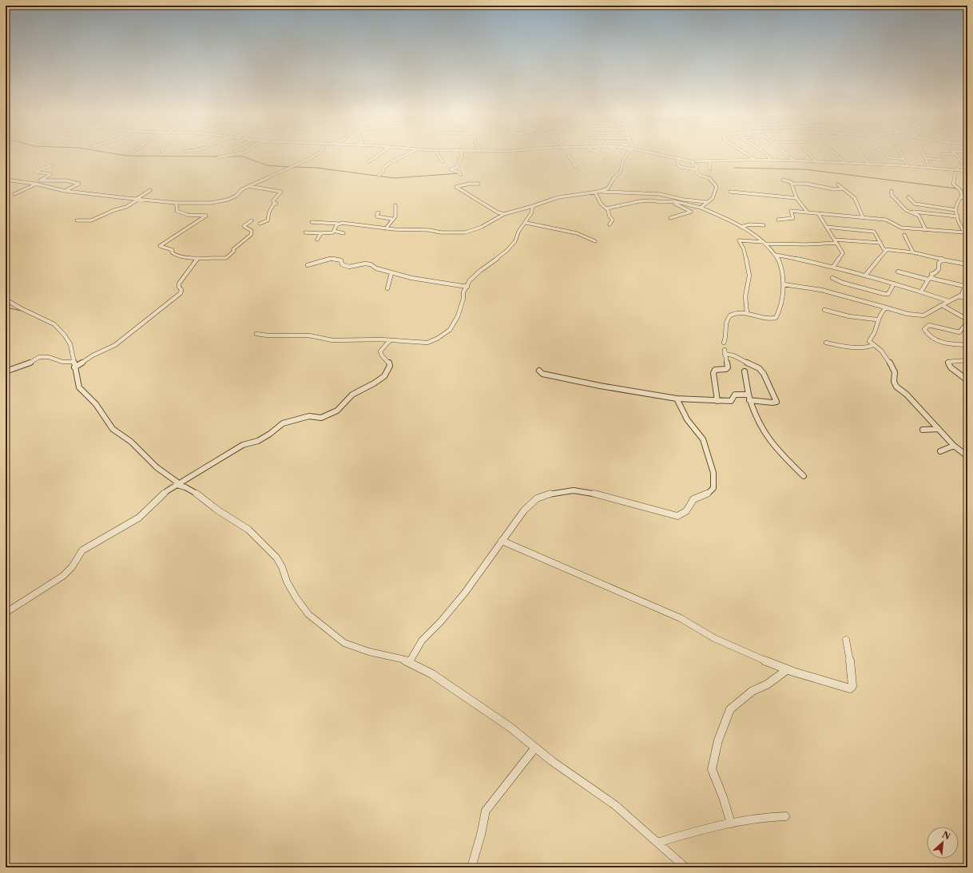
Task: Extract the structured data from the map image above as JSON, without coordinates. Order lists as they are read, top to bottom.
{
  "north": "top right"
}
